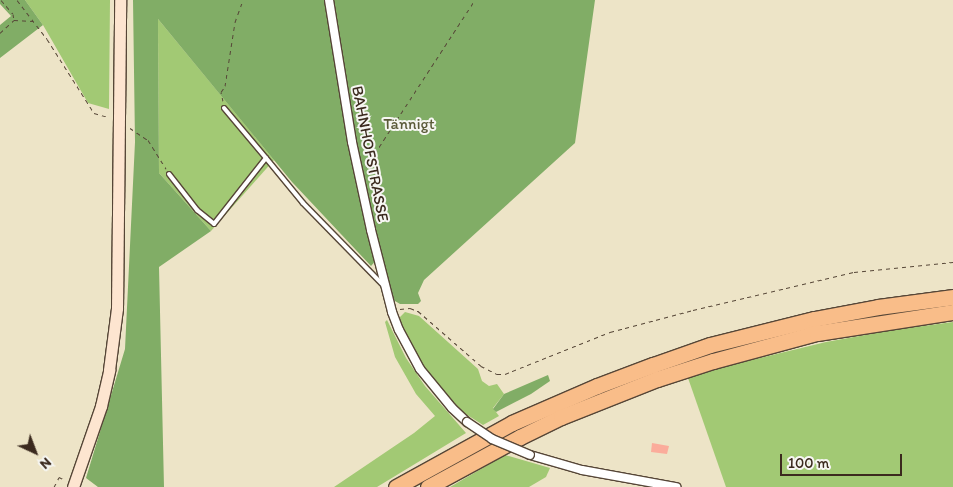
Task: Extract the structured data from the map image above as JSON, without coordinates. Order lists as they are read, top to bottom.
{
  "streets": {
    "street": ["BAHNHOFSTRASSE"]
  },
  "parks": ["Tännigt"],
  "scale_bar": "100 m",
  "north": "bottom right"
}
